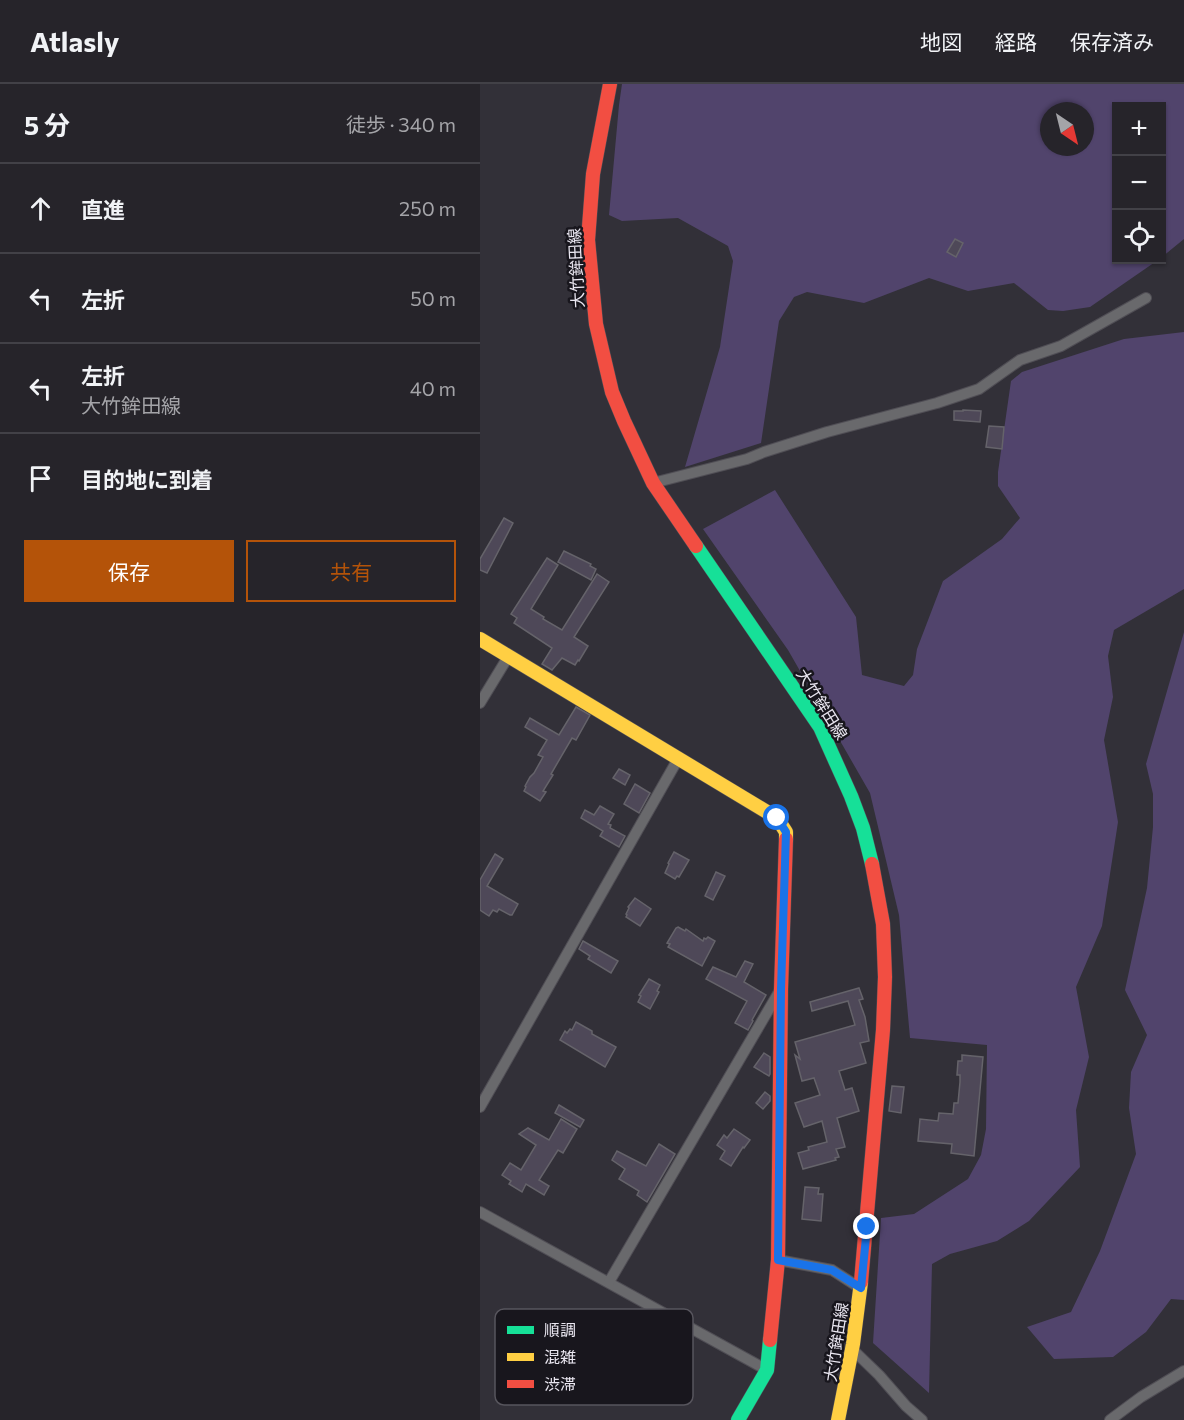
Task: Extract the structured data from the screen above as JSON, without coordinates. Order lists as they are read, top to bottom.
{
  "streets": {
    "main road": ["大竹鉾田線"]
  },
  "legend": ["順調", "混雑", "渋滞"],
  "north": "bottom right",
  "page": {
    "header": "Atlasly",
    "nav": ["地図", "経路", "保存済み"],
    "heading": ["5 分", "徒歩 · 340 m"],
    "map_buttons": ["+", "−"],
    "list": [
      ["直進", "250 m"],
      ["左折", "50 m"],
      ["左折", "大竹鉾田線", "40 m"],
      "目的地に到着"
    ],
    "buttons": ["保存", "共有"]
  }
}
